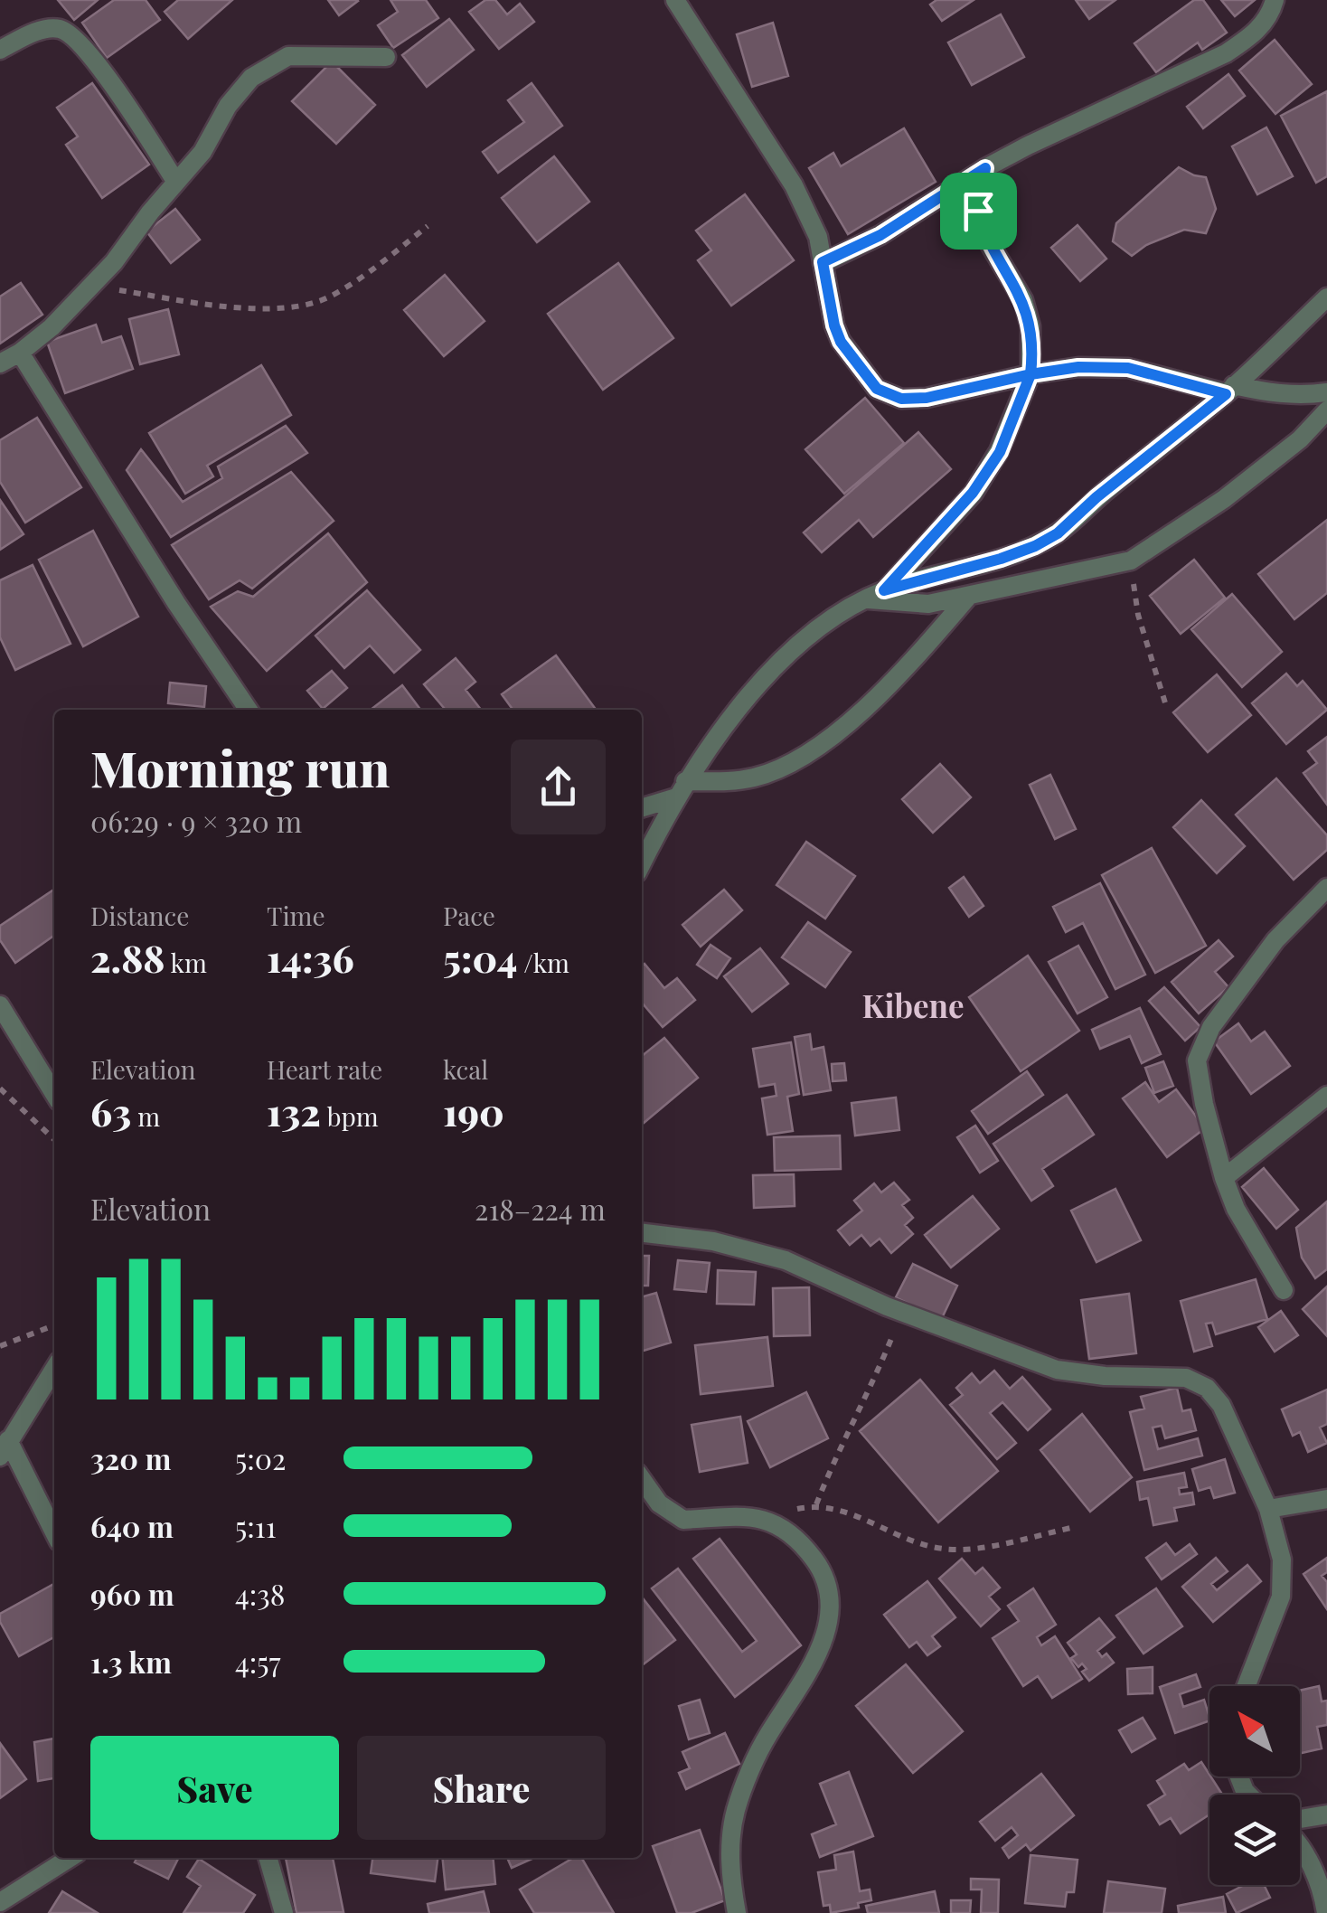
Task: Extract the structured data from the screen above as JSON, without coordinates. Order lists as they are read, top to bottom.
{
  "districts": ["Kibene"],
  "north": "top left",
  "page": {
    "heading": ["Morning run", "06:29 · 9 × 320 m"],
    "stats": [
      ["Distance", "2.88 km"],
      ["Time", "14:36"],
      ["Pace", "5:04 /km"],
      ["Elevation", "63 m"],
      ["Heart rate", "132 bpm"],
      ["kcal", "190"]
    ],
    "chart": ["Elevation", "218–224 m"],
    "list": [
      {
        "name": "320 m",
        "note": "5:02"
      },
      {
        "name": "640 m",
        "note": "5:11"
      },
      {
        "name": "960 m",
        "note": "4:38"
      },
      {
        "name": "1.3 km",
        "note": "4:57"
      }
    ],
    "buttons": ["Save", "Share"]
  }
}
